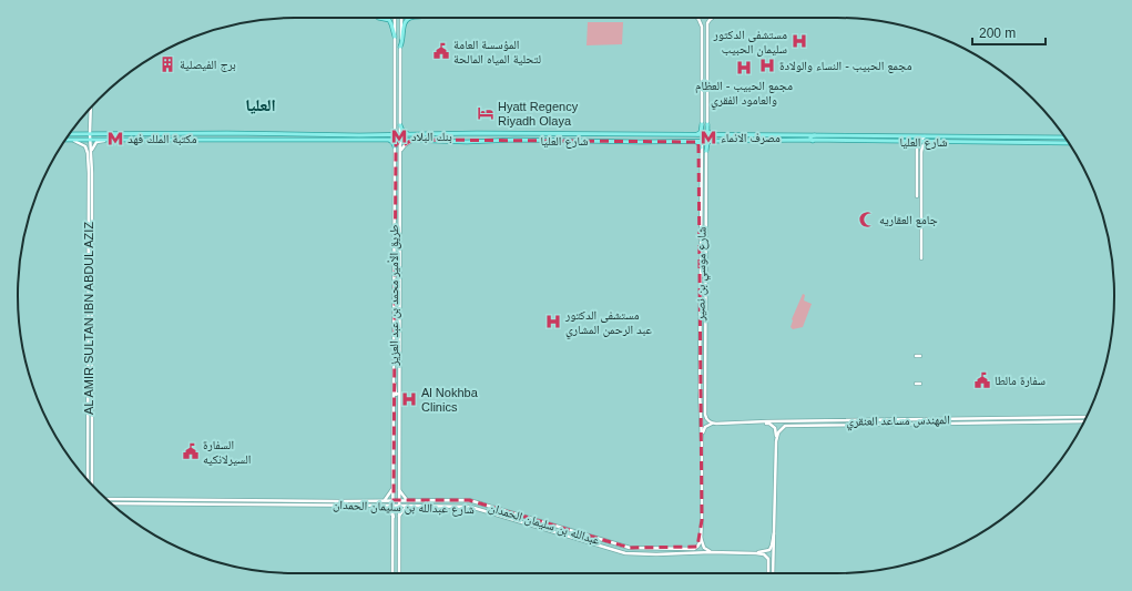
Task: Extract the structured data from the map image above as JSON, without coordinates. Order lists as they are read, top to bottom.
{
  "streets": {
    "main road": ["شارع العليا"],
    "street": [
      "شارع موسي بن نصير",
      "طريق الأمير محمد بن عبد العزيز",
      "AL AMIR SULTAN IBN ABDUL AZIZ",
      "المهندس مساعد العنقري",
      "شارع عبدالله بن سليمان الحمدان",
      "عبدالله بن سليمان الحمدان"
    ]
  },
  "crossings": [
    ["شارع العليا", "شارع موسي بن نصير"],
    ["شارع العليا", "طريق الأمير محمد بن عبد العزيز"],
    ["شارع العليا", "AL AMIR SULTAN IBN ABDUL AZIZ"],
    ["شارع موسي بن نصير", "المهندس مساعد العنقري"],
    ["شارع موسي بن نصير", "عبدالله بن سليمان الحمدان"],
    ["طريق الأمير محمد بن عبد العزيز", "شارع عبدالله بن سليمان الحمدان"],
    ["طريق الأمير محمد بن عبد العزيز", "عبدالله بن سليمان الحمدان"],
    ["شارع عبدالله بن سليمان الحمدان", "عبدالله بن سليمان الحمدان"]
  ],
  "districts": ["العليا"],
  "places": {
    "hospital": [
      "مستشفى الدكتور سليمان الحبيب",
      "مجمع الحبيب - النساء والولادة",
      "مجمع الحبيب - العظام والعامود الفقري",
      "مستشفى الدكتور عبد الرحمن المشاري",
      "Al Nokhba Clinics"
    ],
    "public building": ["المؤسسة العامة لتحلية المياه المالحة", "سفارة مالطا", "السفارة السيرلانكيه"],
    "building": ["برج الفيصلية"],
    "hotel": ["Hyatt Regency Riyadh Olaya"],
    "metro station": ["بنك البلاد", "مصرف الانماء", "مكتبة الملك فهد"],
    "mosque": ["جامع العقاريه"]
  },
  "scale_bar": "200 m"
}
